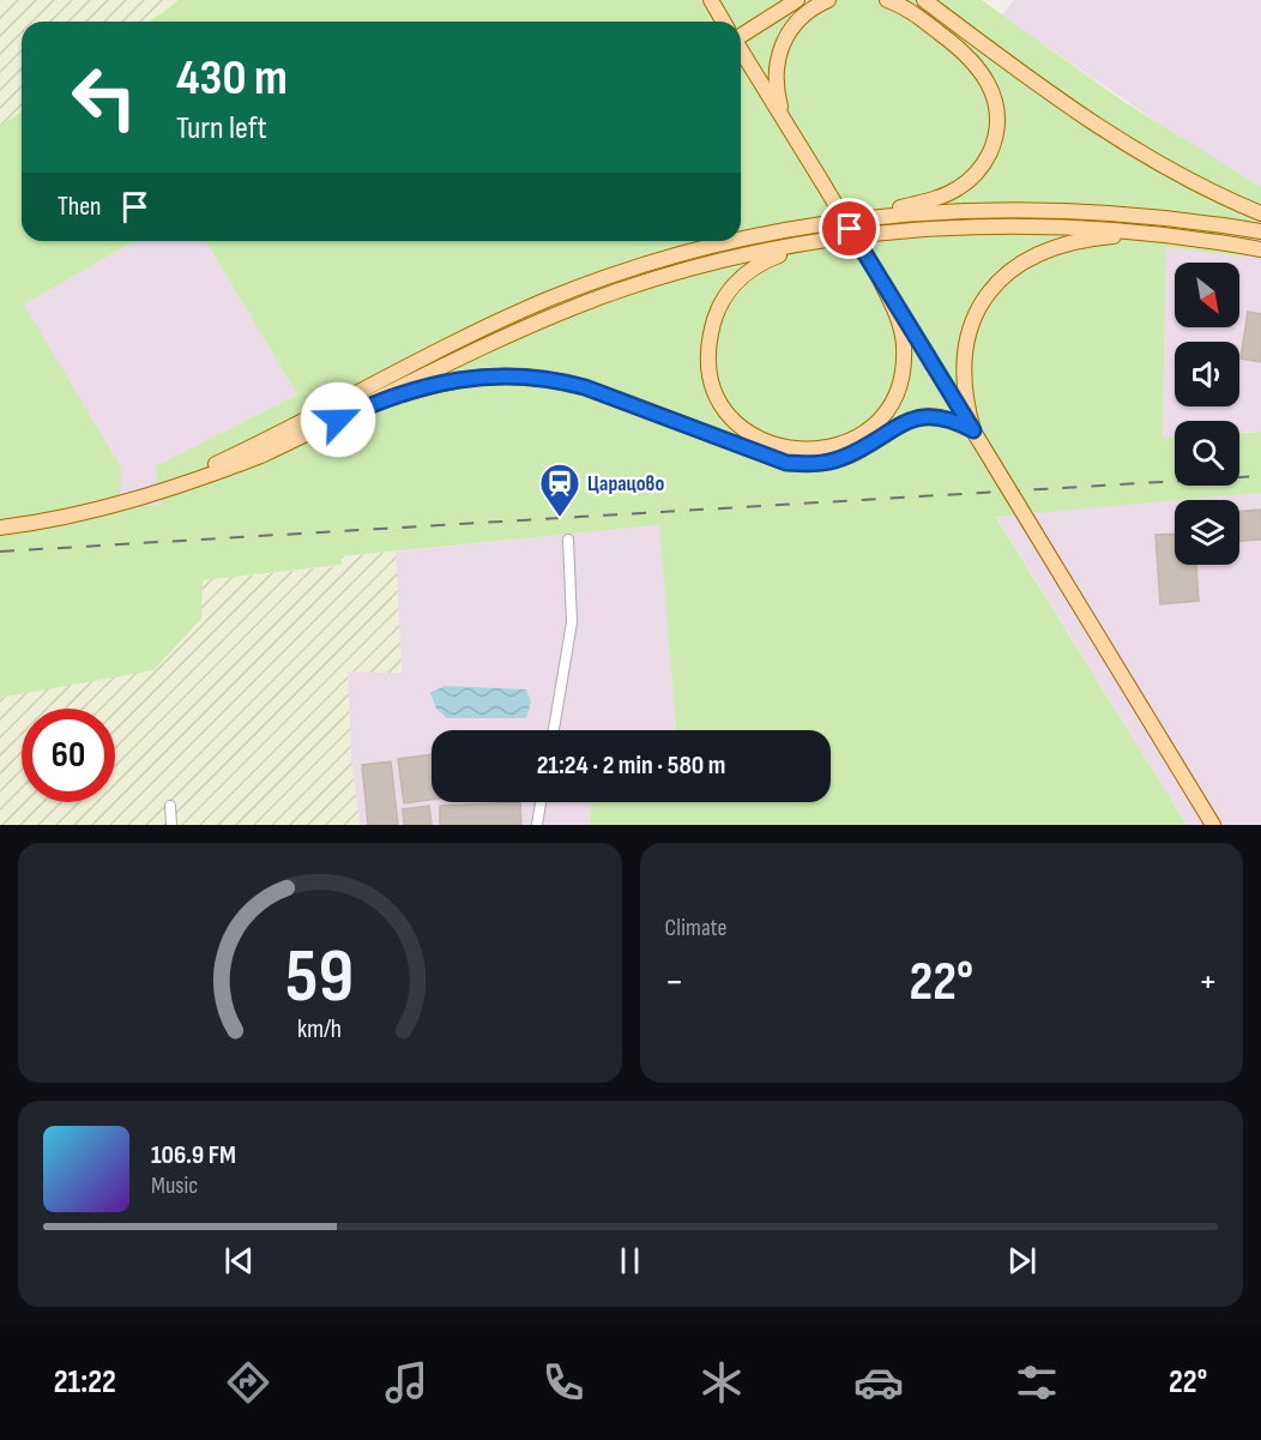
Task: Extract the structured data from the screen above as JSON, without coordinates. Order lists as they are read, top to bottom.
{
  "places": {
    "station": ["Царацово"]
  },
  "north": "bottom right",
  "page": {
    "turn": ["430 m", "Turn left"],
    "then": "Then",
    "limit": "60",
    "trip": "21:24 · 2 min · 580 m",
    "tile": "Climate",
    "heat": ["−", "22°", "+"],
    "song": ["106.9 FM", "Music"],
    "tabs": ["21:22", "22°"],
    "gauge": ["59", "km/h"]
  }
}
